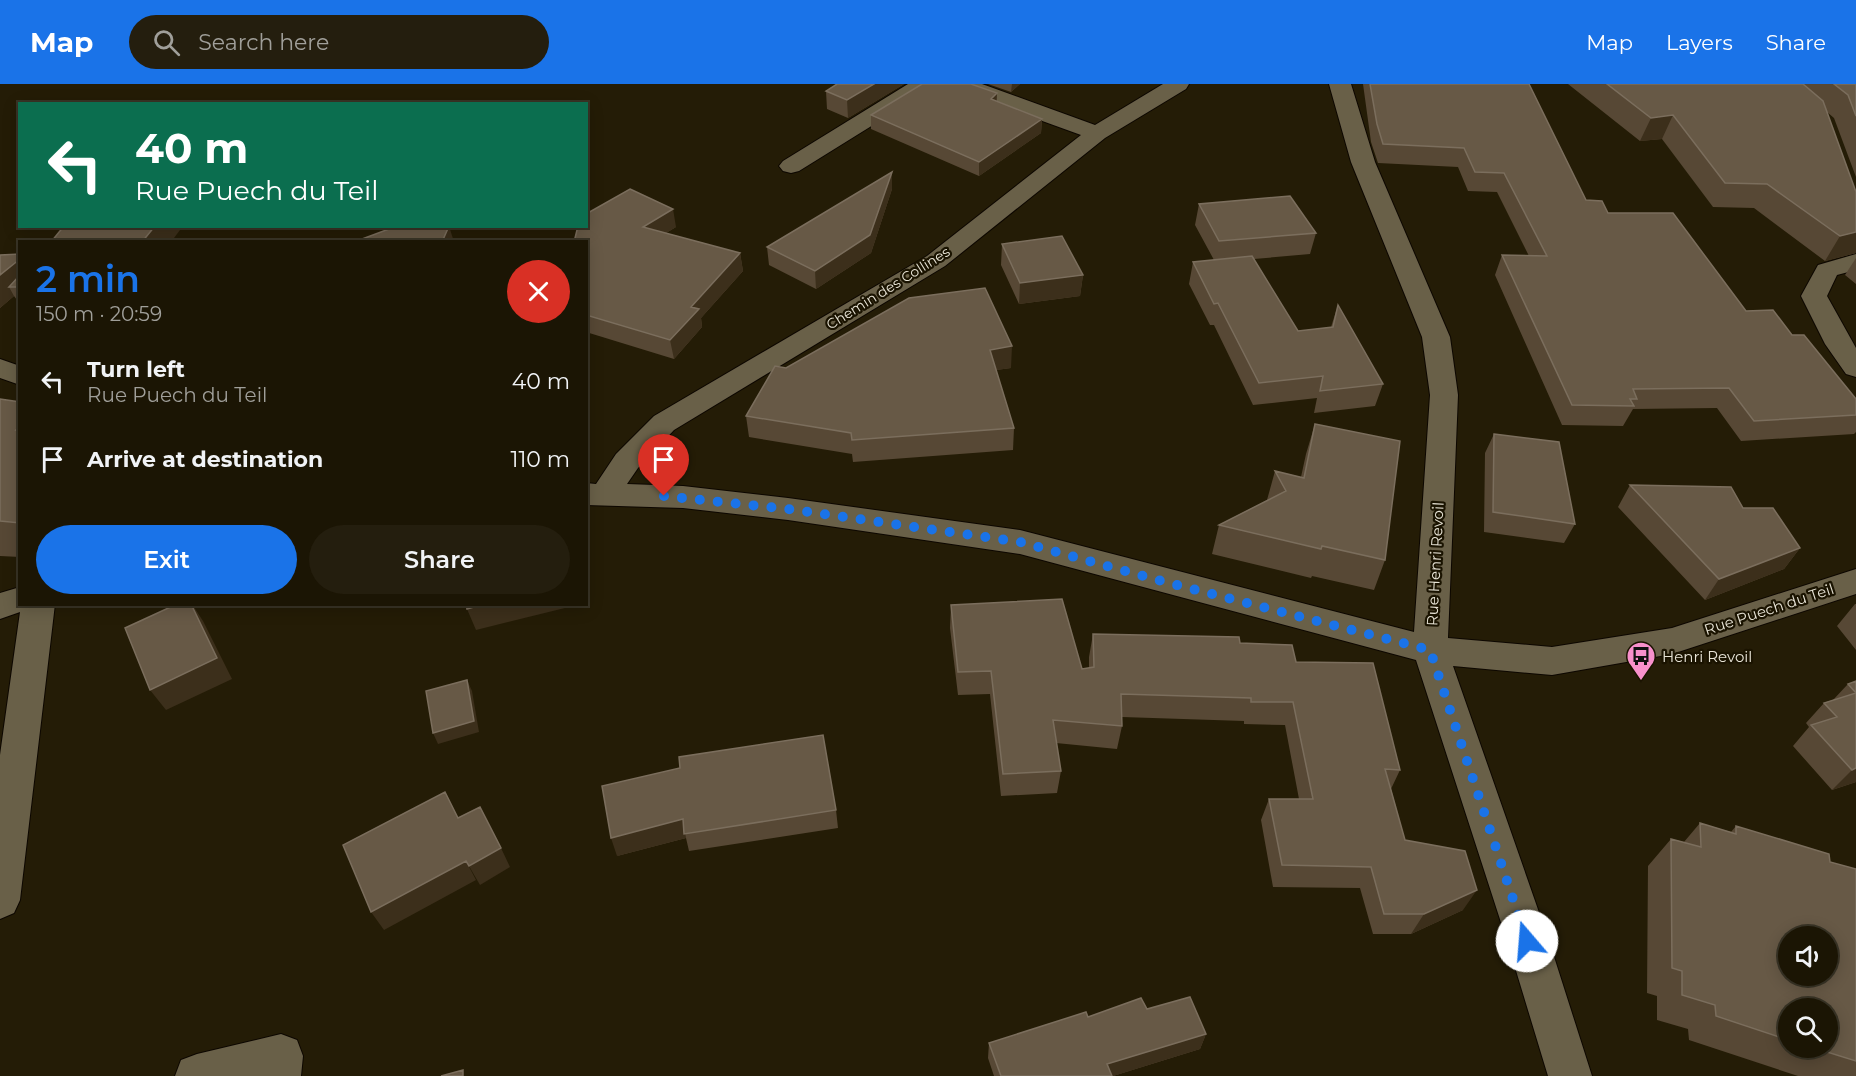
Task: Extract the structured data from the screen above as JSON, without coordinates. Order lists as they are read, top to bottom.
{
  "streets": {
    "street": ["Chemin des Collines", "Rue Henri Revoil", "Rue Puech du Teil"]
  },
  "crossings": [
    ["Chemin des Collines", "Rue Puech du Teil"],
    ["Rue Henri Revoil", "Rue Puech du Teil"]
  ],
  "places": {
    "bus stop": ["Henri Revoil"]
  },
  "page": {
    "header": "Map",
    "search": "Search here",
    "nav": ["Map", "Layers", "Share"],
    "turn": ["40 m", "Rue Puech du Teil"],
    "heading": ["2 min", "150 m · 20:59"],
    "list": [
      {
        "name": "Turn left",
        "note": "Rue Puech du Teil",
        "value": "40 m"
      },
      {
        "name": "Arrive at destination",
        "value": "110 m"
      }
    ],
    "buttons": ["Exit", "Share"]
  }
}
